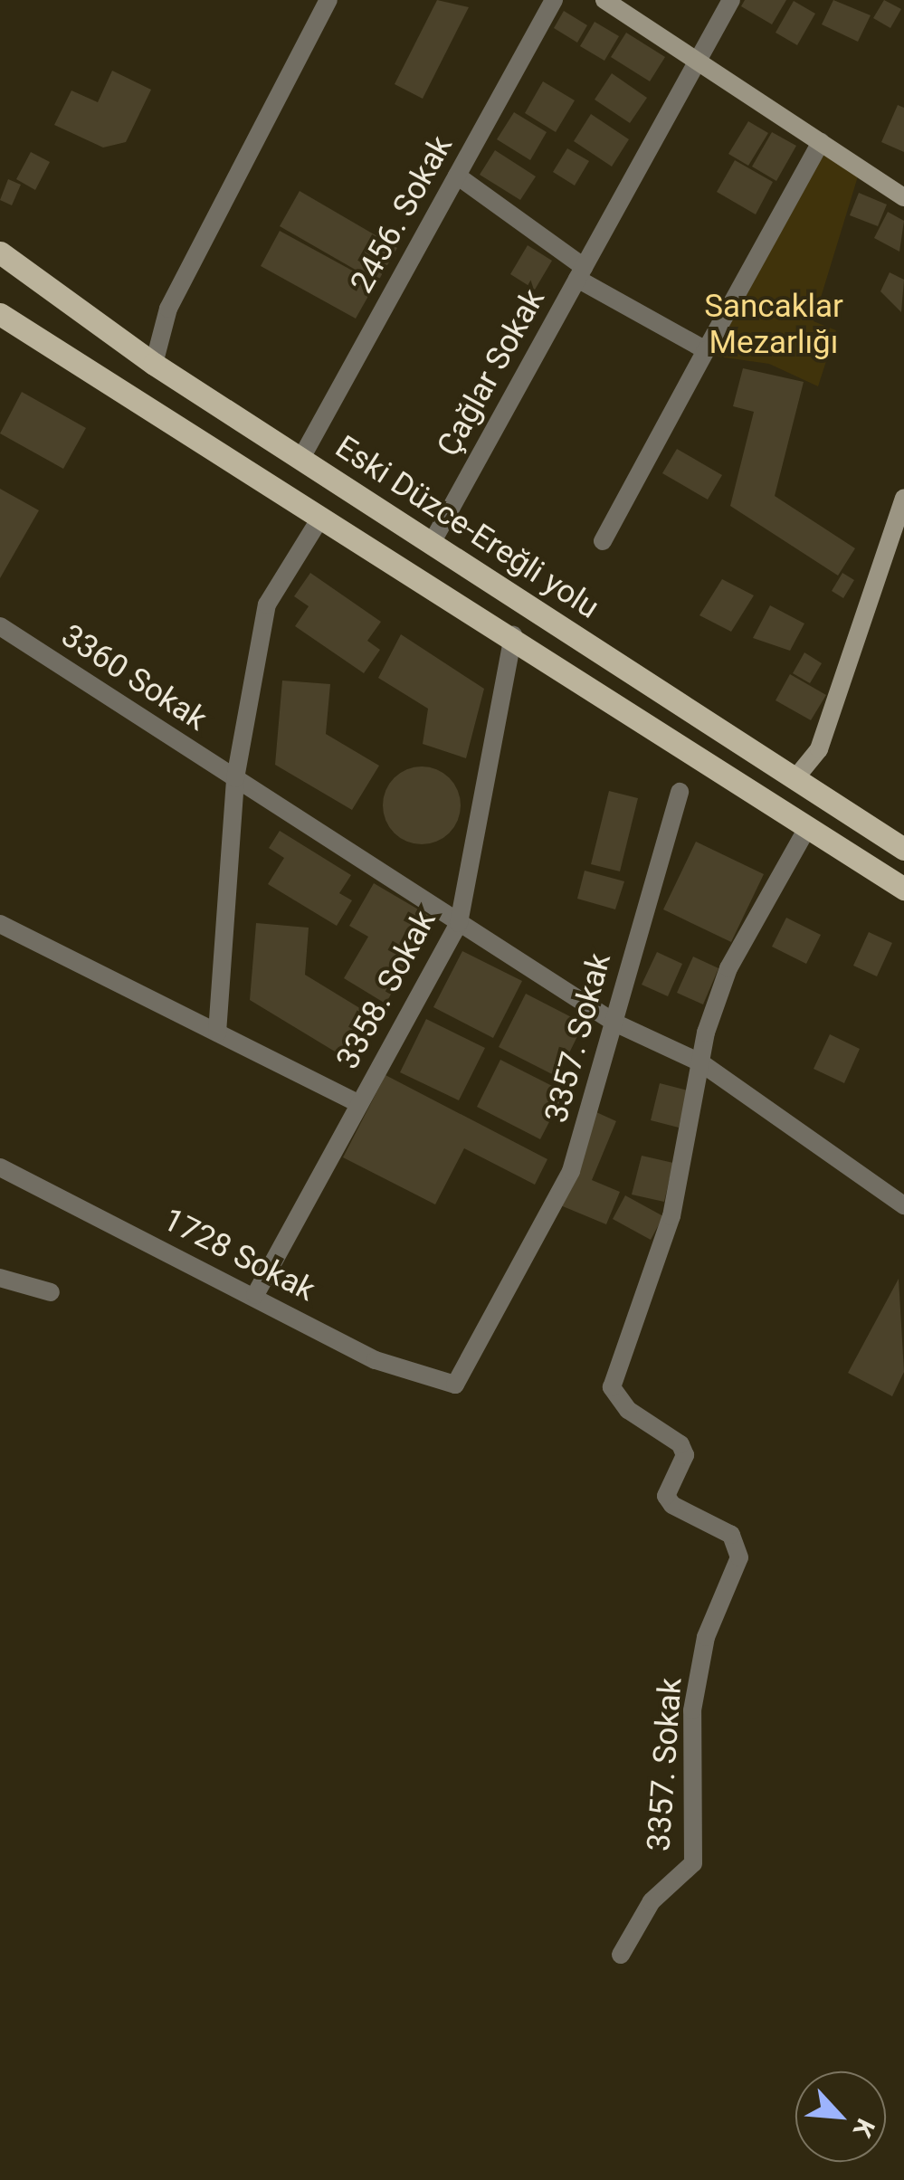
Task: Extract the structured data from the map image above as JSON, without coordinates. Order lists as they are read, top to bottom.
{
  "streets": {
    "main road": ["Eski Düzce-Ereğli yolu"],
    "street": [
      "2456. Sokak",
      "Çağlar Sokak",
      "3360 Sokak",
      "3358. Sokak",
      "3357. Sokak",
      "1728 Sokak"
    ]
  },
  "crossings": [
    ["2456. Sokak", "Eski Düzce-Ereğli yolu"],
    ["Çağlar Sokak", "Eski Düzce-Ereğli yolu"],
    ["Eski Düzce-Ereğli yolu", "3358. Sokak"],
    ["3360 Sokak", "3358. Sokak"],
    ["3360 Sokak", "3357. Sokak"],
    ["3358. Sokak", "1728 Sokak"],
    ["3357. Sokak", "1728 Sokak"]
  ],
  "parks": ["Sancaklar Mezarlığı"],
  "north": "bottom right"
}
